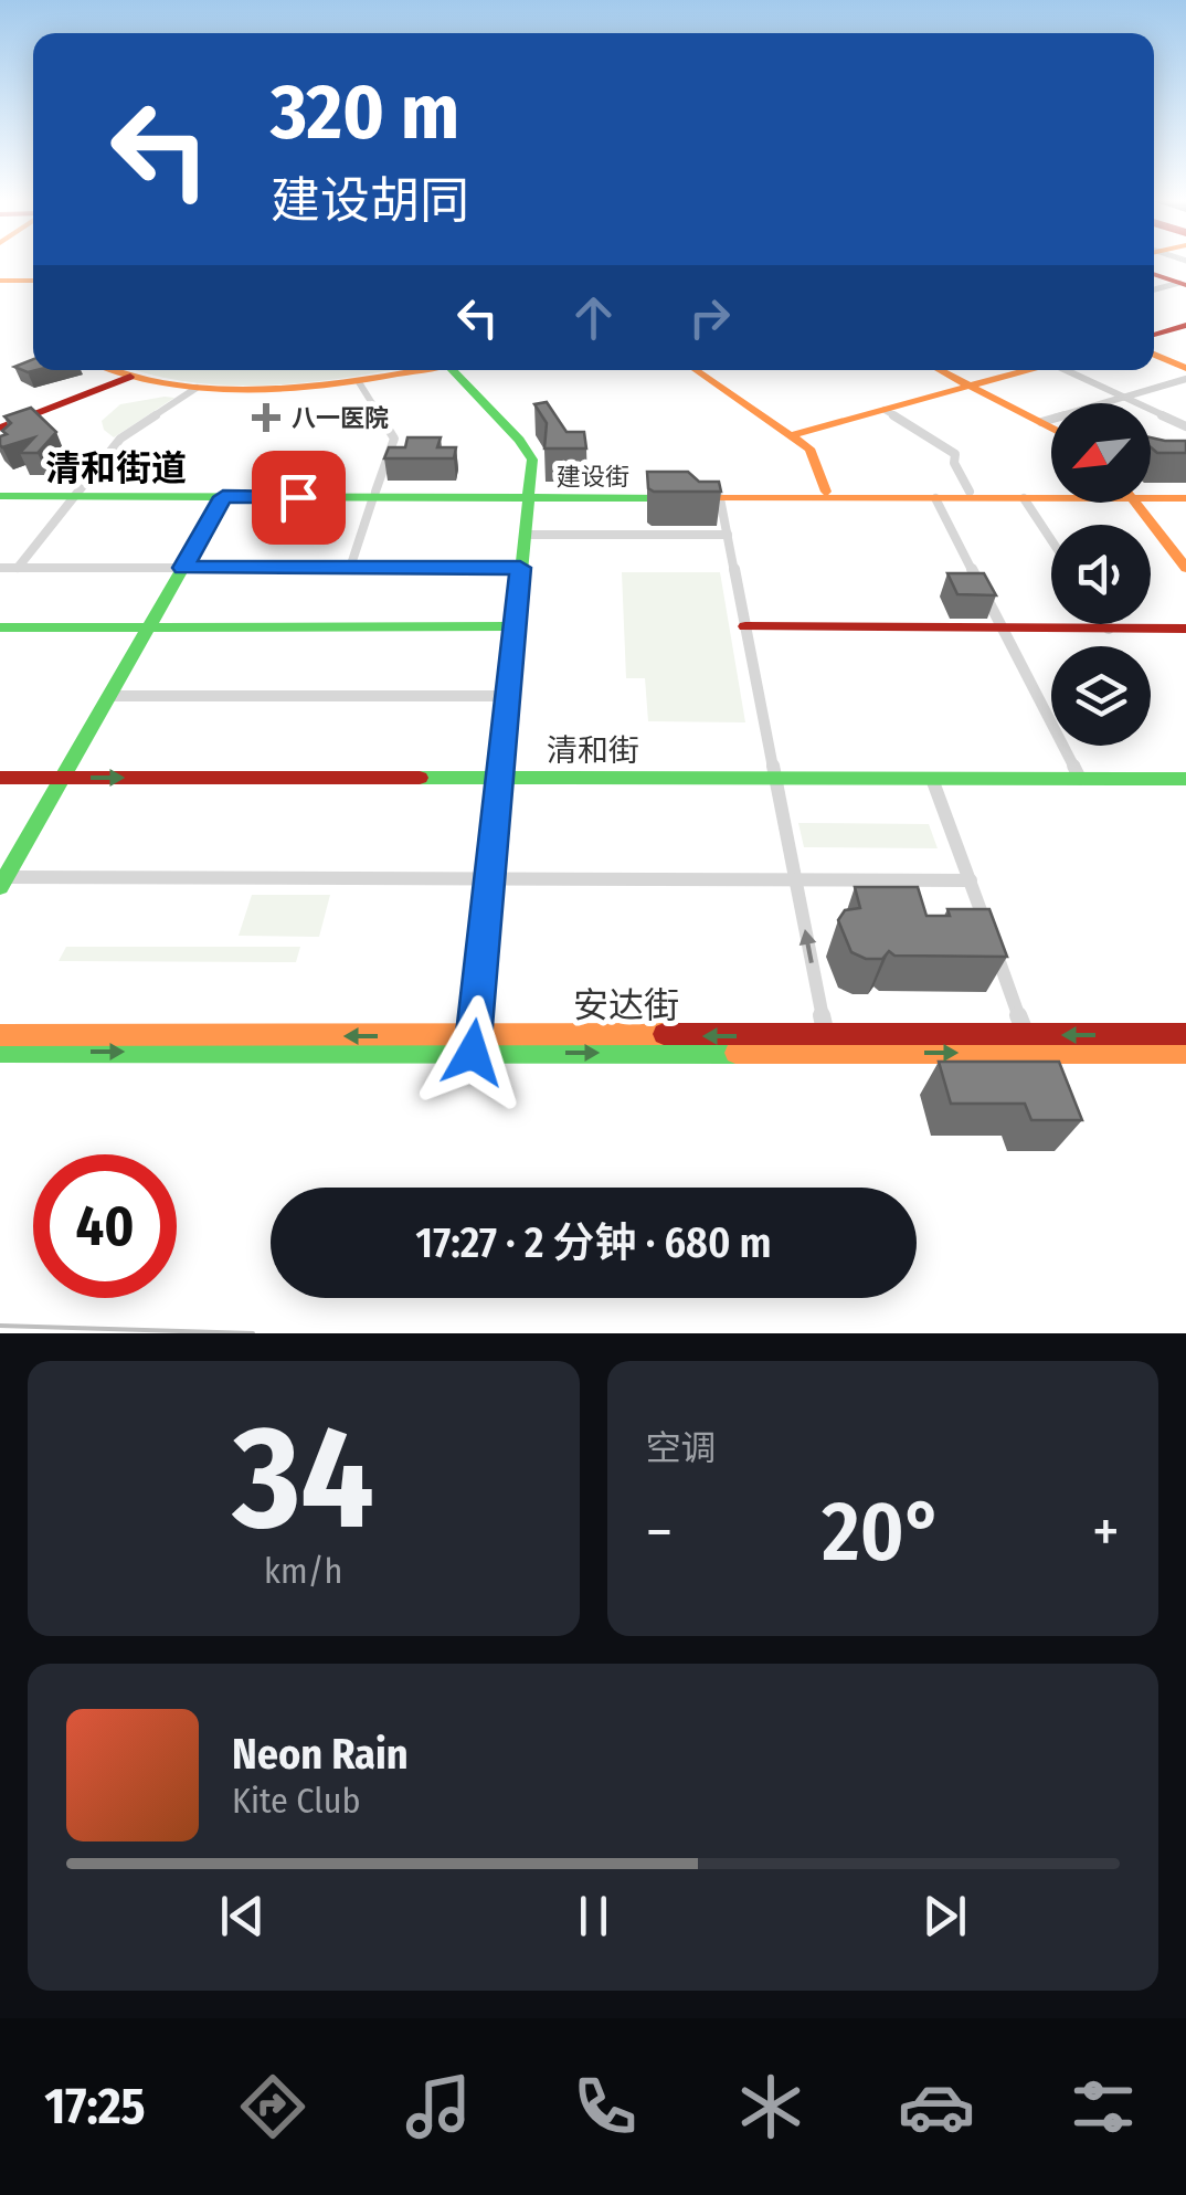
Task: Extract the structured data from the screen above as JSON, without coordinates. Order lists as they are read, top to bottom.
{
  "streets": {
    "street": ["建设街", "清和街", "安达街"]
  },
  "districts": ["清和街道"],
  "places": {
    "health": ["八一医院"]
  },
  "north": "bottom left",
  "page": {
    "turn": ["320 m", "建设胡同"],
    "limit": "40",
    "trip": "17:27 · 2 分钟 · 680 m",
    "tile": [
      ["34", "km/h"],
      "空调"
    ],
    "heat": ["−", "20°", "+"],
    "song": ["Neon Rain", "Kite Club"],
    "tabs": "17:25"
  }
}
